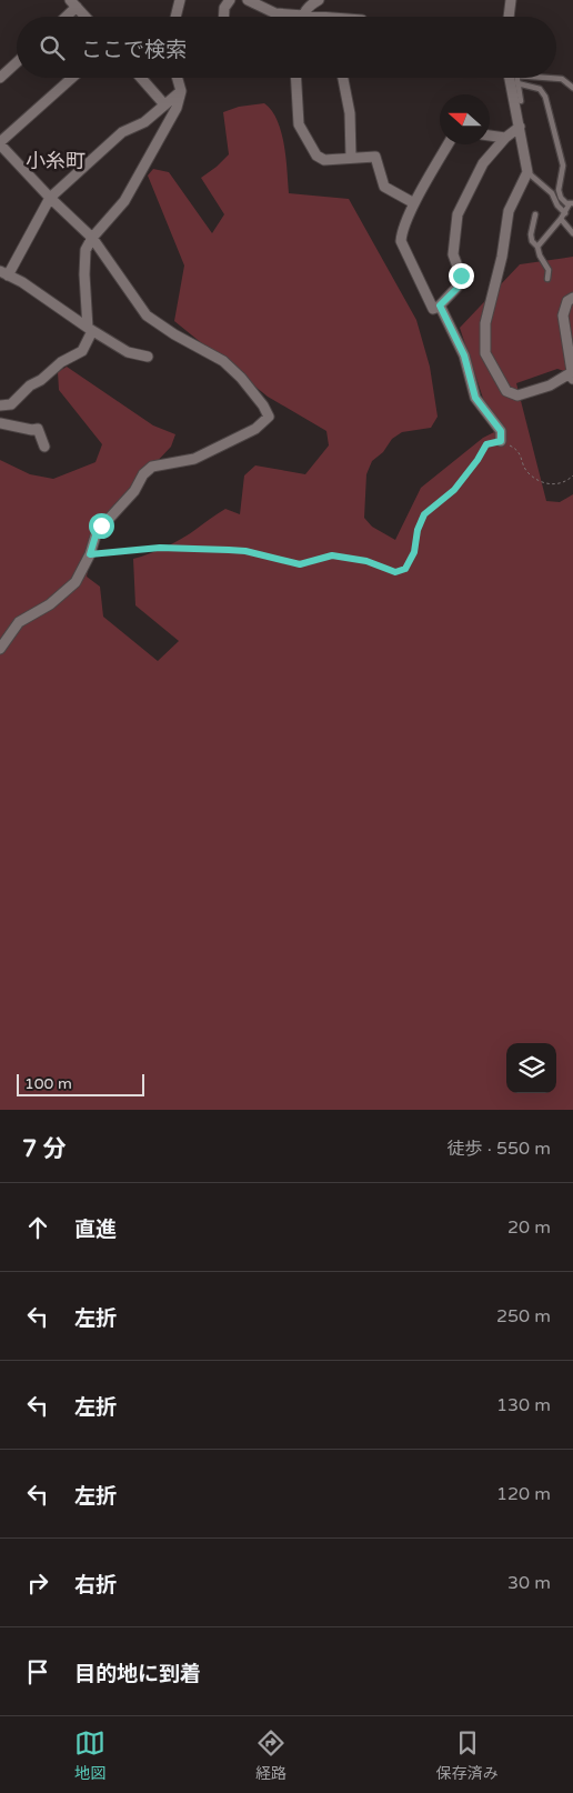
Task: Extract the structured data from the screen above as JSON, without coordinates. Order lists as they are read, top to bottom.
{
  "districts": ["小糸町"],
  "scale_bar": "100 m",
  "north": "left",
  "page": {
    "search": "ここで検索",
    "scale": "100 m",
    "heading": ["7 分", "徒歩 · 550 m"],
    "list": [
      ["直進", "20 m"],
      ["左折", "250 m"],
      ["左折", "130 m"],
      ["左折", "120 m"],
      ["右折", "30 m"],
      "目的地に到着"
    ],
    "nav": ["地図", "経路", "保存済み"]
  }
}
